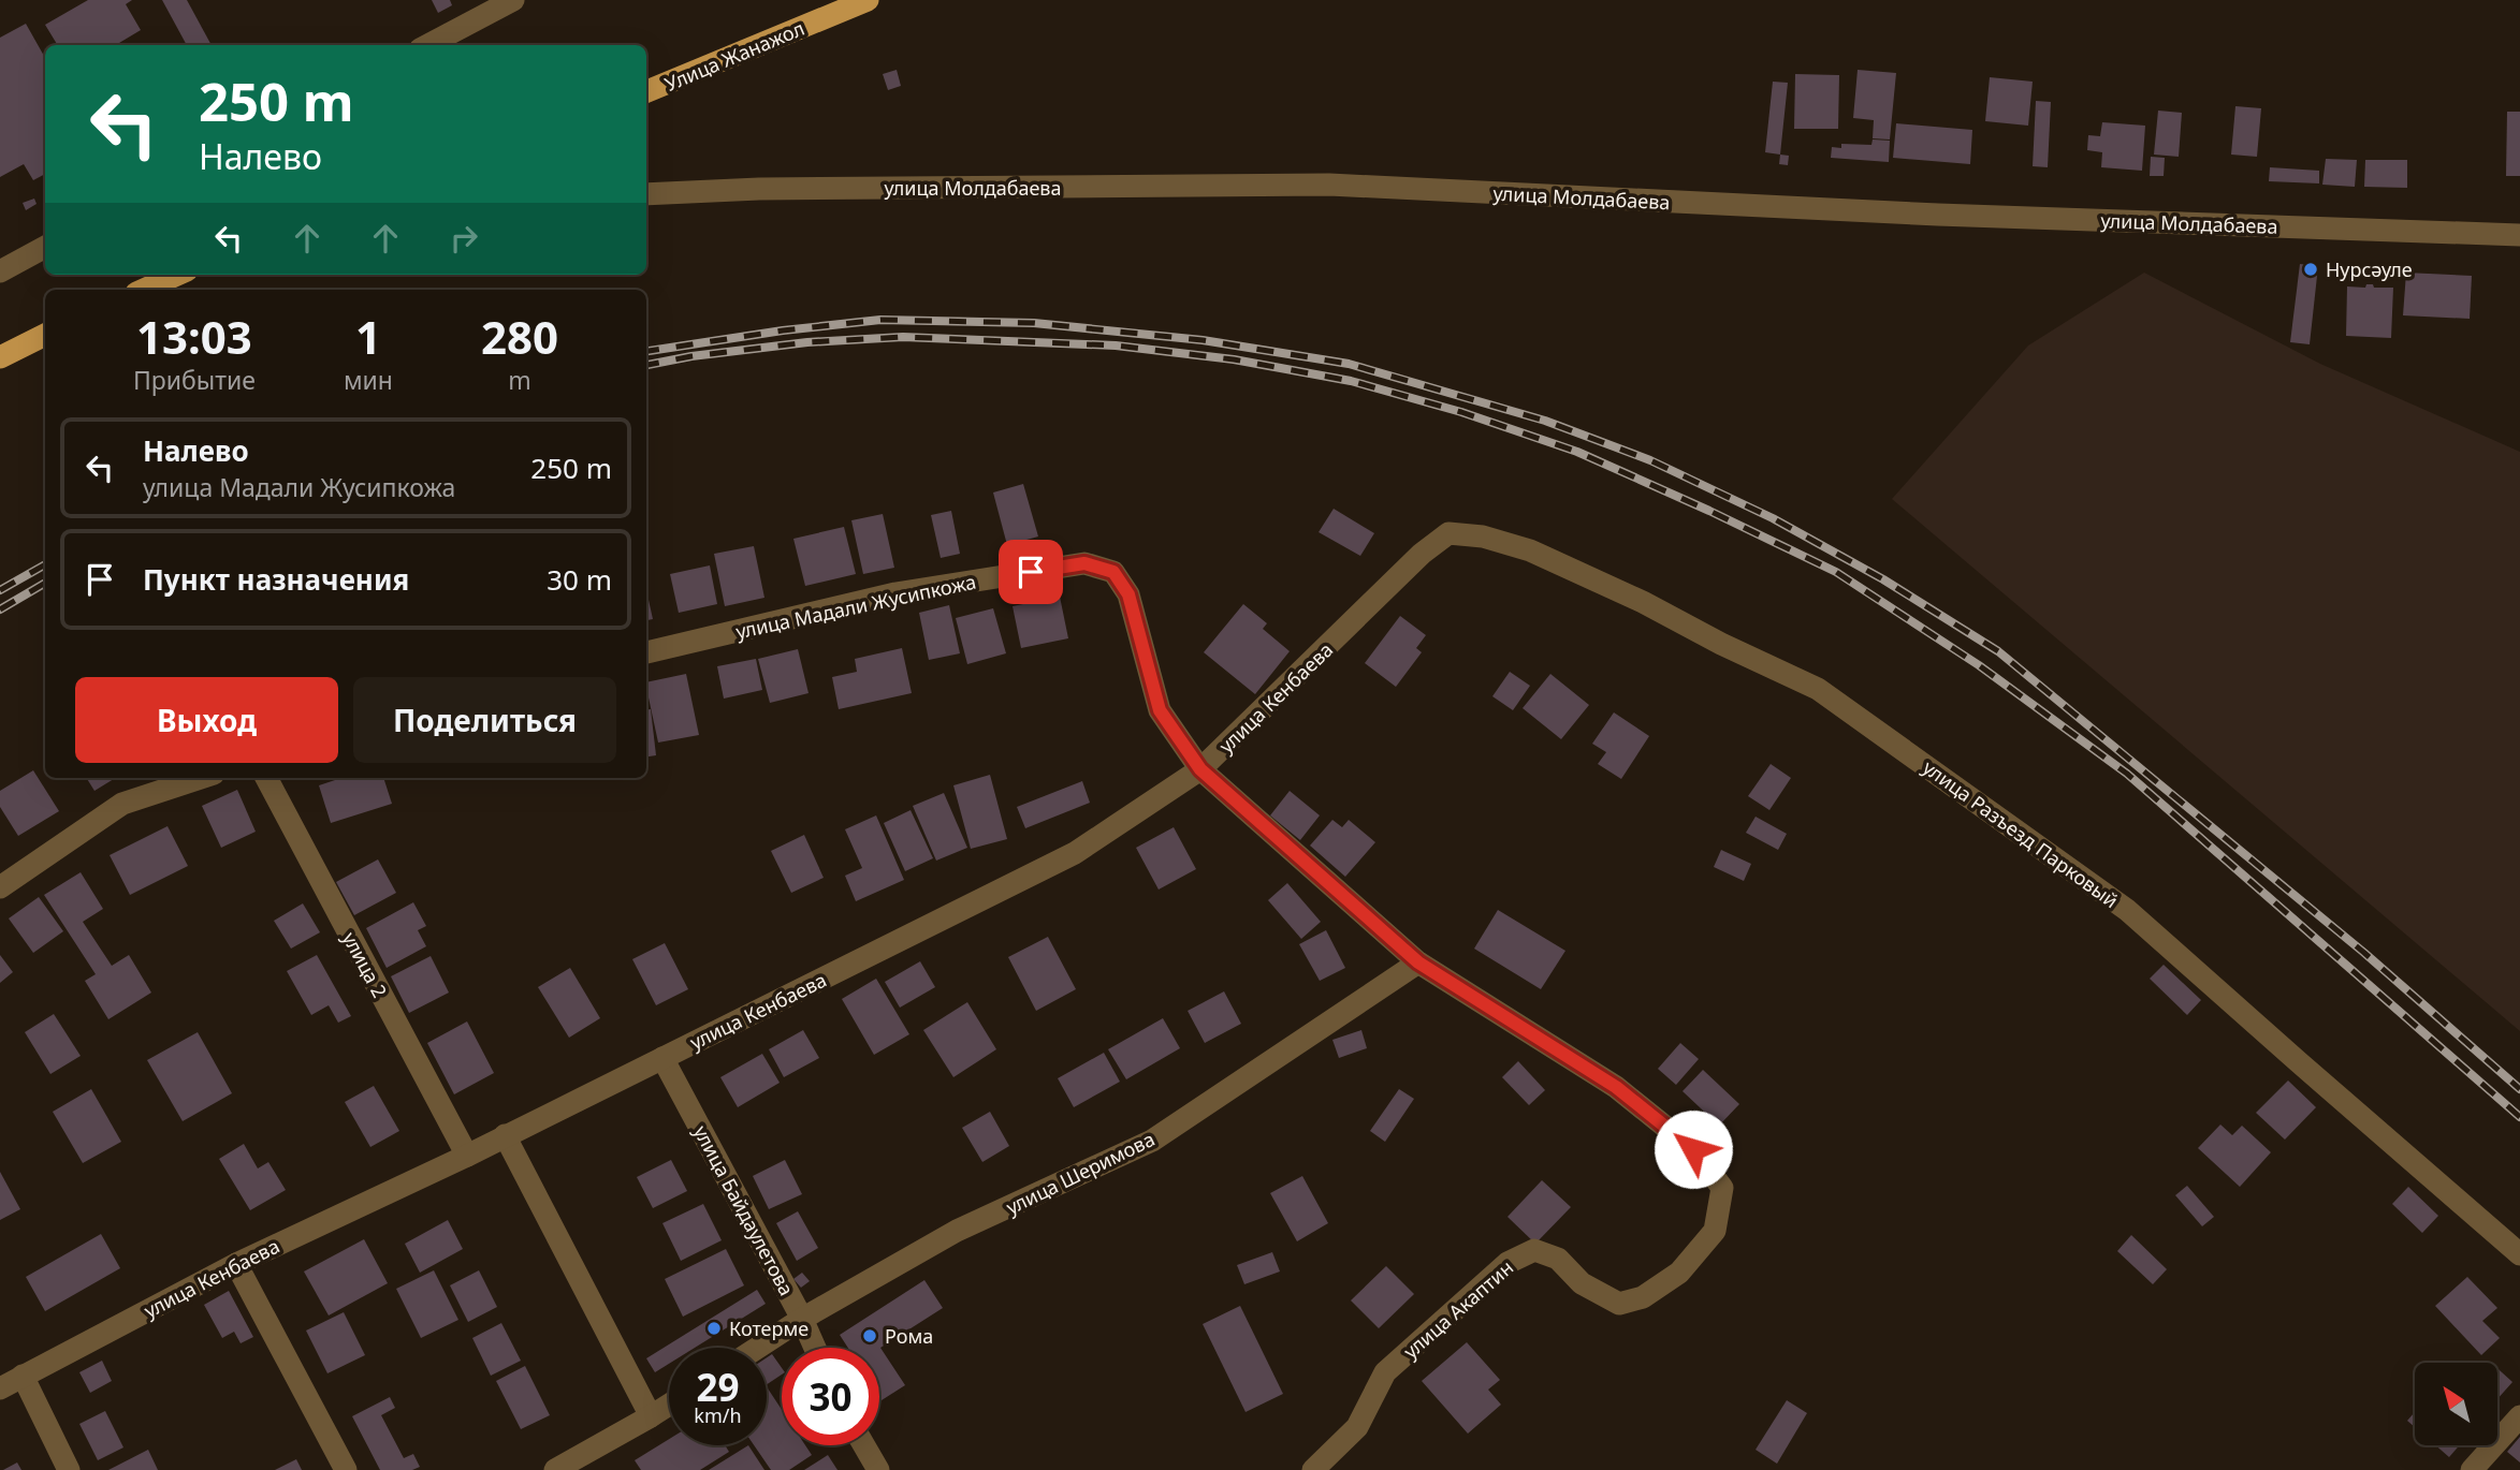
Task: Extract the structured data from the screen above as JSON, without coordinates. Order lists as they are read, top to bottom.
{
  "streets": {
    "main road": ["Улица Жанажол"],
    "street": [
      "улица Молдабаева",
      "улица Мадали Жусипкожа",
      "улица Кенбаева",
      "улица Разъезд Парковый",
      "улица 2",
      "улица Шеримова",
      "улица Байдаулетова",
      "улица Акаптин"
    ]
  },
  "crossings": [
    ["улица Мадали Жусипкожа", "улица Акаптин"],
    ["улица Кенбаева", "улица Разъезд Парковый"],
    ["улица Кенбаева", "улица 2"],
    ["улица Кенбаева", "улица Байдаулетова"],
    ["улица Кенбаева", "улица Акаптин"],
    ["улица Шеримова", "улица Байдаулетова"],
    ["улица Шеримова", "улица Акаптин"]
  ],
  "places": ["Нурсәуле", "Котерме", "Рома"],
  "north": "top left",
  "page": {
    "turn": ["250 m", "Налево"],
    "eta": [
      "13:03",
      "Прибытие",
      "1",
      "мин",
      "280",
      "m"
    ],
    "list": [
      {
        "name": "Налево",
        "note": "улица Мадали Жусипкожа",
        "value": "250 m"
      },
      {
        "name": "Пункт назначения",
        "value": "30 m"
      }
    ],
    "buttons": ["Выход", "Поделиться"],
    "speed": "29 km/h",
    "limit": "30"
  }
}
